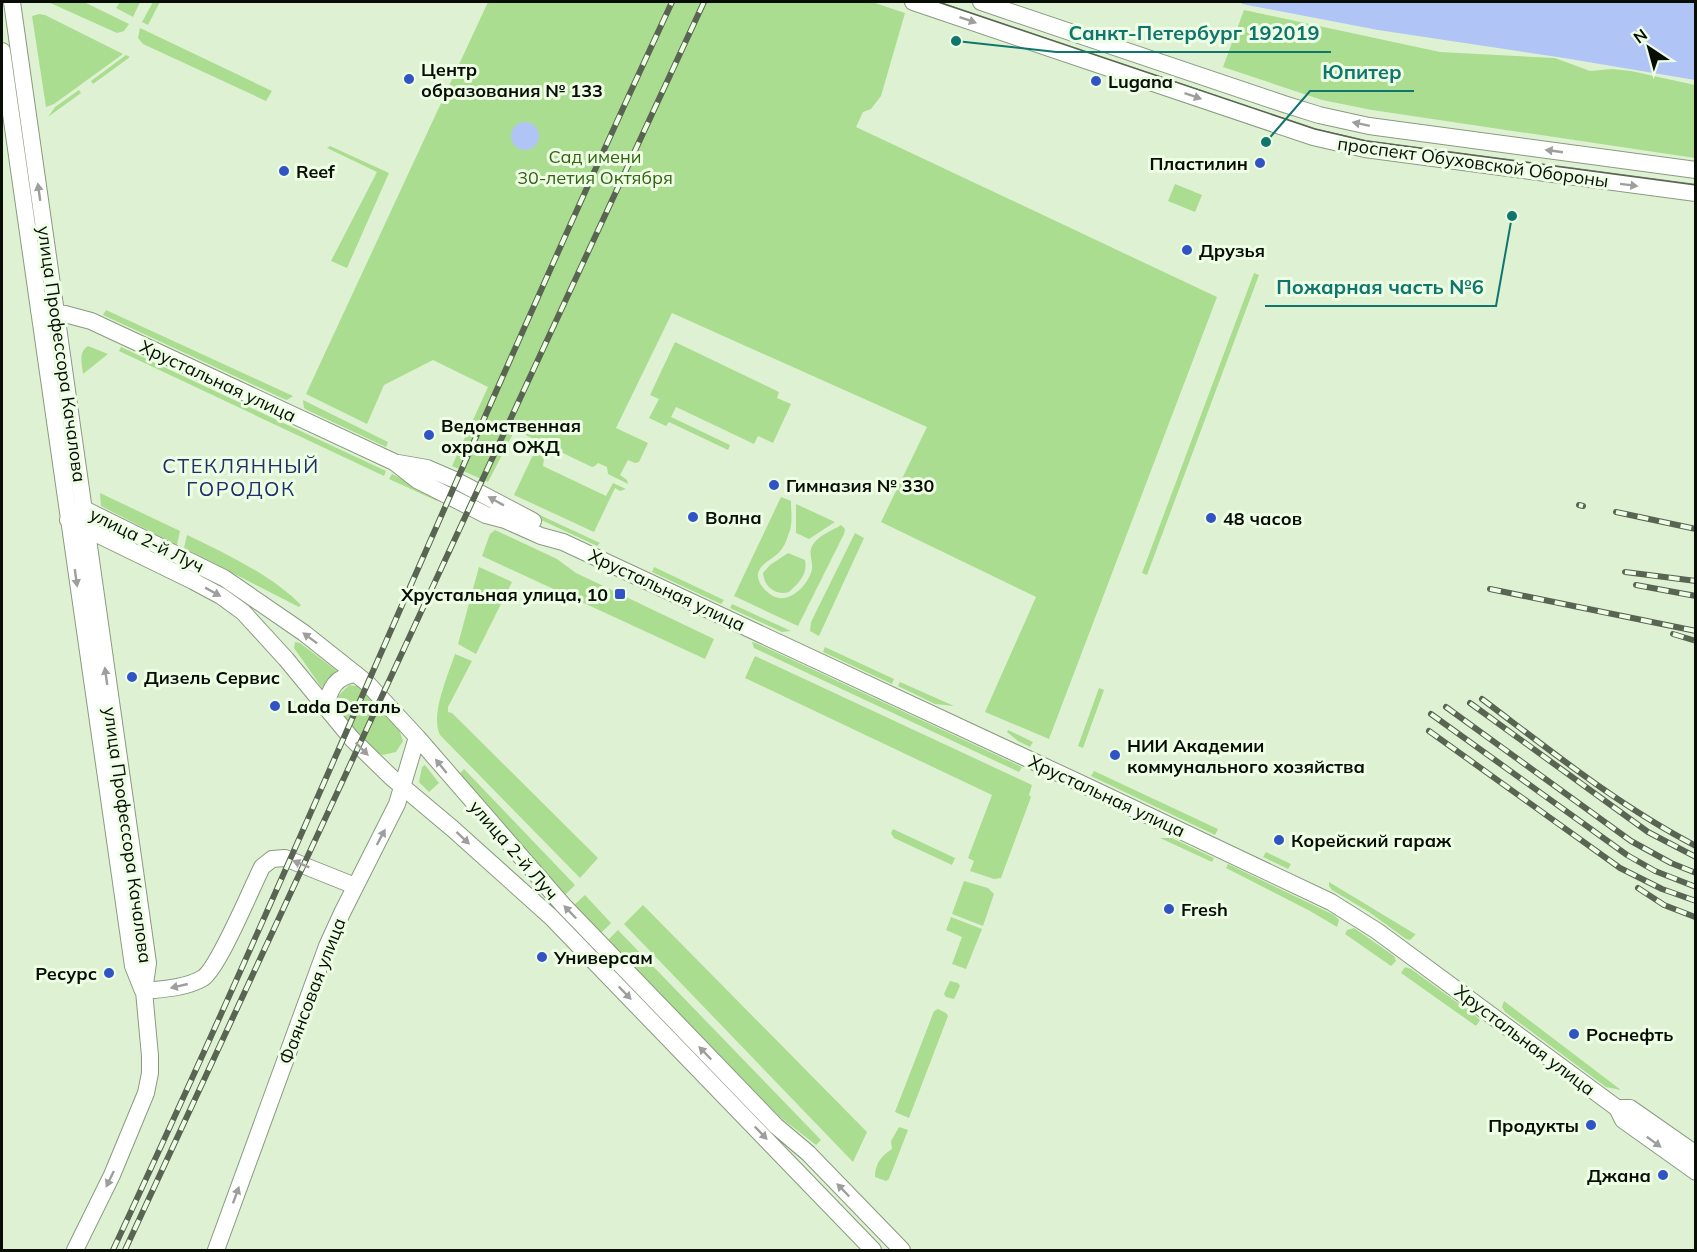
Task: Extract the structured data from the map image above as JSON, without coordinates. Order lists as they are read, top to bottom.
{
  "streets": {
    "main road": [
      "проспект Обуховской Обороны",
      "улица Профессора Качалова",
      "Хрустальная улица",
      "улица 2-й Луч",
      "Фаянсовая улица"
    ]
  },
  "crossings": [
    ["улица Профессора Качалова", "Хрустальная улица"],
    ["улица Профессора Качалова", "улица 2-й Луч"],
    ["улица 2-й Луч", "Фаянсовая улица"]
  ],
  "one_way": ["Фаянсовая улица"],
  "districts": ["СТЕКЛЯННЫЙ ГОРОДОК"],
  "parks": ["Сад имени 30-летия Октября"],
  "places": {
    "other": [
      "Санкт-Петербург 192019",
      "Центр образования № 133",
      "Lugana",
      "Юпитер",
      "Пластилин",
      "Reef",
      "Пожарная часть №6",
      "Друзья",
      "Ведомственная охрана ОЖД",
      "Гимназия № 330",
      "Волна",
      "48 часов",
      "Дизель Сервис",
      "Lada Dеталь",
      "НИИ Академии коммунального хозяйства",
      "Корейский гараж",
      "Fresh",
      "Универсам",
      "Ресурс",
      "Роснефть",
      "Продукты",
      "Джана"
    ],
    "transit": ["Хрустальная улица, 10"]
  },
  "north": "top left"
}
